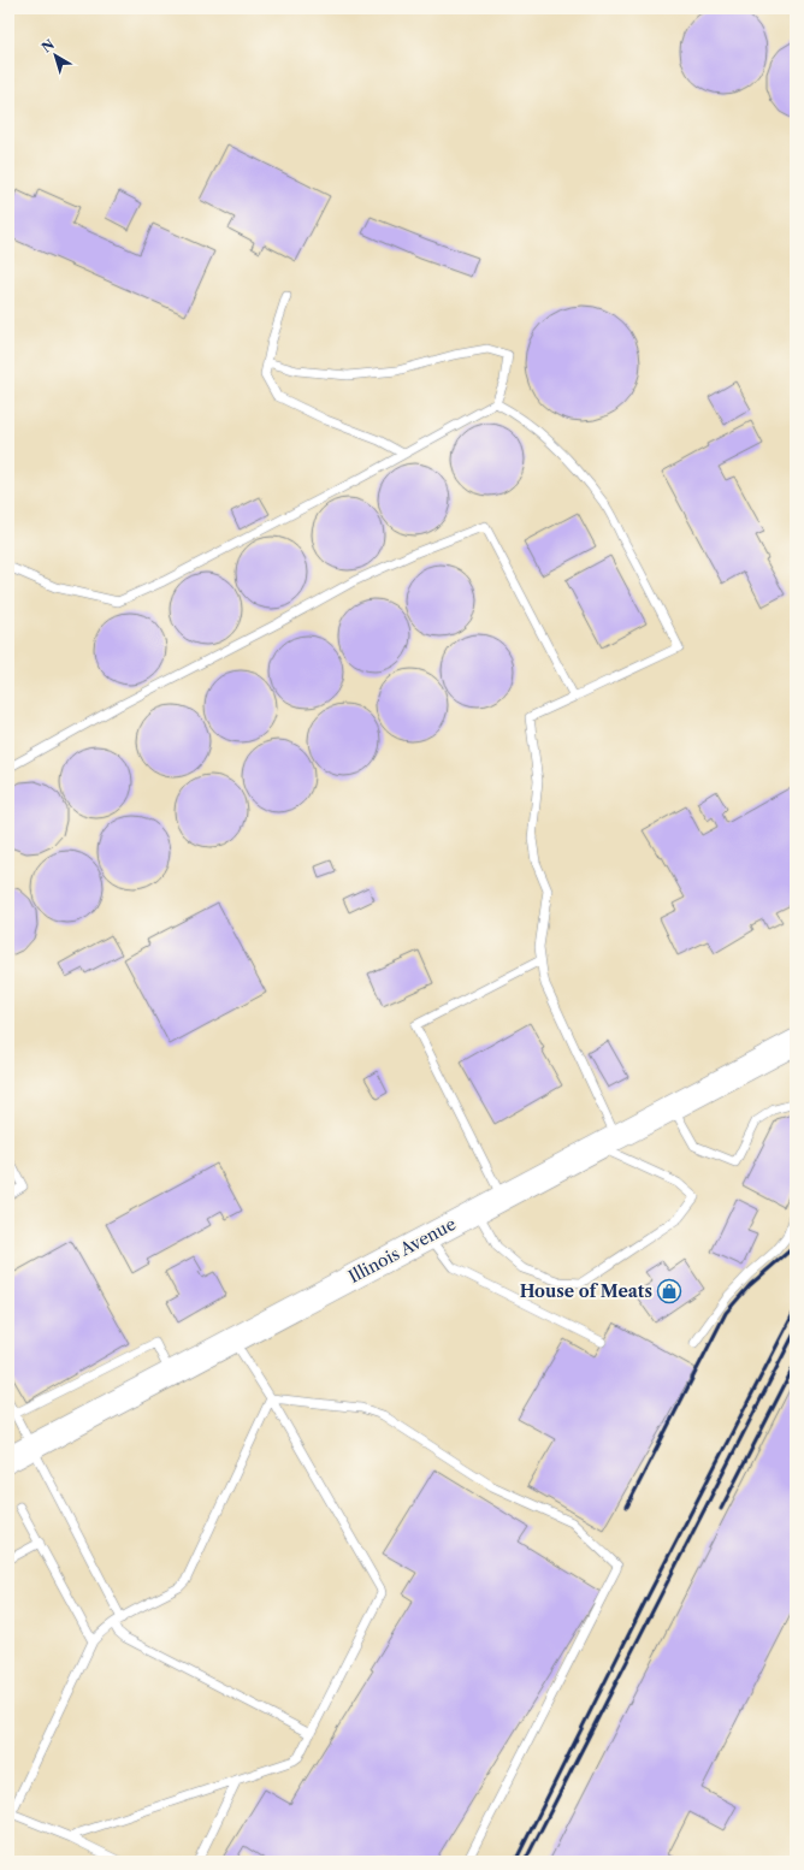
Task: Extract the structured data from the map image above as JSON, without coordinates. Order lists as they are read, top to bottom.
{
  "streets": {
    "main road": ["Illinois Avenue"]
  },
  "places": {
    "shop": ["House of Meats"]
  },
  "north": "top left"
}
